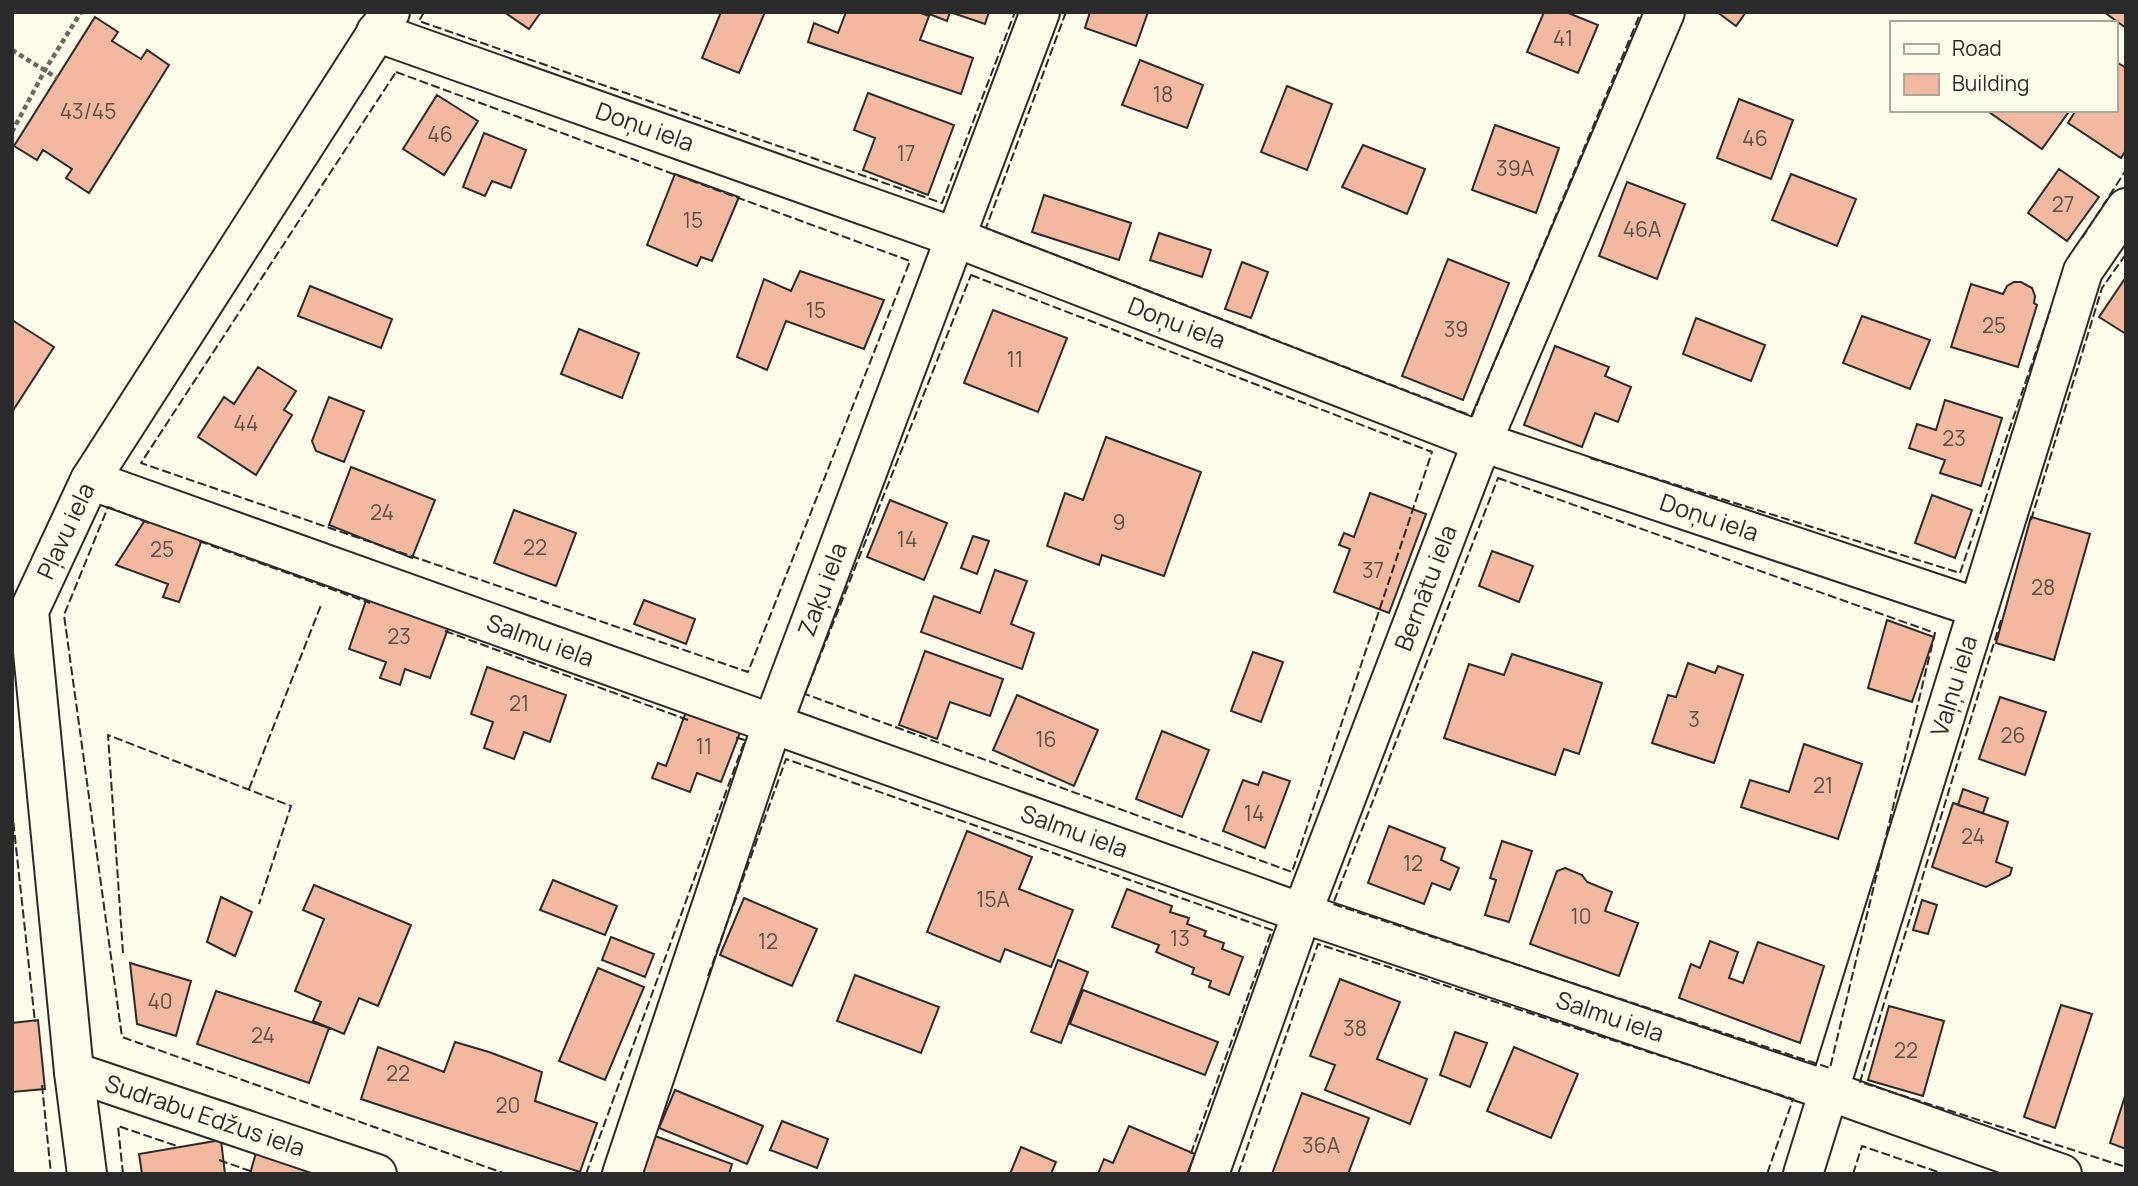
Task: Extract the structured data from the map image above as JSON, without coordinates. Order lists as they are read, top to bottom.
{
  "streets": {
    "street": [
      "Doņu iela",
      "Pļavu iela",
      "Bernātu iela",
      "Zaķu iela",
      "Salmu iela",
      "Vaļņu iela",
      "Sudrabu Edžus iela"
    ]
  },
  "crossings": [
    ["Doņu iela", "Pļavu iela"],
    ["Doņu iela", "Bernātu iela"],
    ["Doņu iela", "Zaķu iela"],
    ["Doņu iela", "Vaļņu iela"],
    ["Pļavu iela", "Salmu iela"],
    ["Pļavu iela", "Sudrabu Edžus iela"],
    ["Bernātu iela", "Salmu iela"],
    ["Zaķu iela", "Salmu iela"],
    ["Salmu iela", "Vaļņu iela"]
  ],
  "house_numbers": [
    "41",
    "18",
    "43/45",
    "46",
    "46",
    "17",
    "39A",
    "27",
    "15",
    "46A",
    "15",
    "25",
    "39",
    "11",
    "44",
    "23",
    "24",
    "9",
    "14",
    "22",
    "25",
    "37",
    "28",
    "23",
    "21",
    "3",
    "26",
    "16",
    "11",
    "21",
    "14",
    "24",
    "12",
    "15A",
    "10",
    "13",
    "12",
    "40",
    "38",
    "24",
    "22",
    "22",
    "20",
    "36A"
  ],
  "legend": ["Road", "Building"]
}
